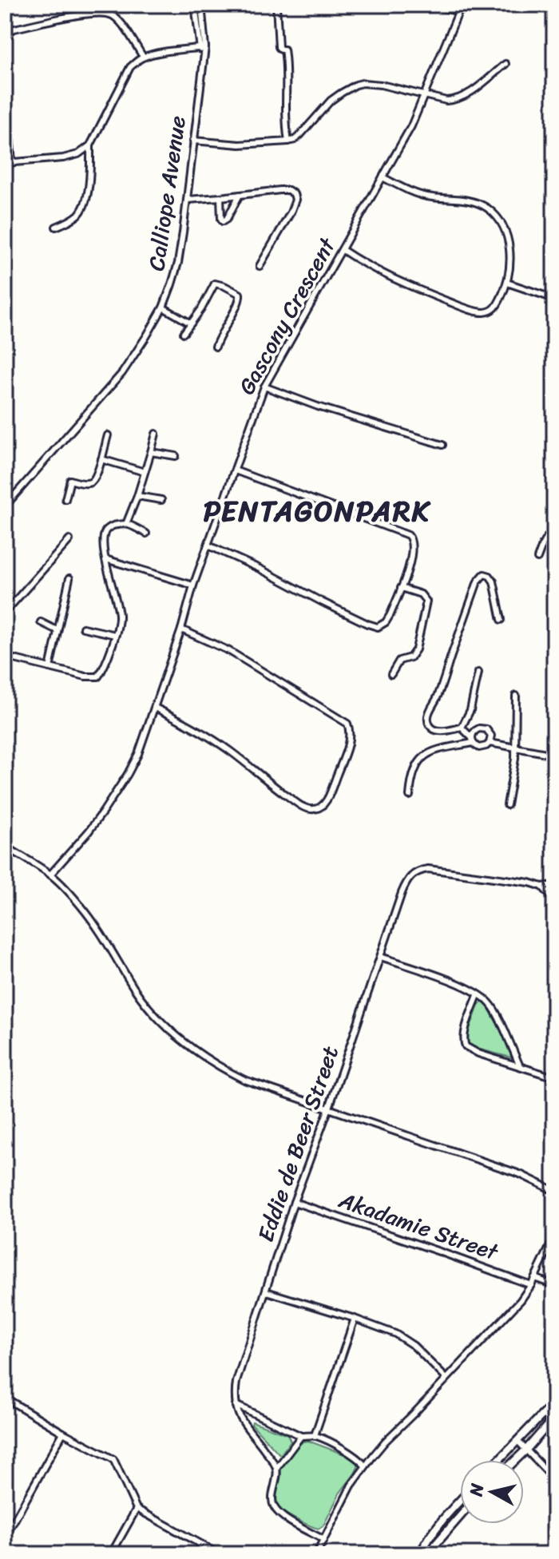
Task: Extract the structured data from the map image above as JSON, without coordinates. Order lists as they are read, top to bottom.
{
  "streets": {
    "street": [
      "Calliope Avenue",
      "Gascony Crescent",
      "Eddie de Beer Street",
      "Akadamie Street"
    ]
  },
  "crossings": [
    ["Eddie de Beer Street", "Akadamie Street"]
  ],
  "districts": ["PENTAGONPARK"],
  "north": "left"
}
